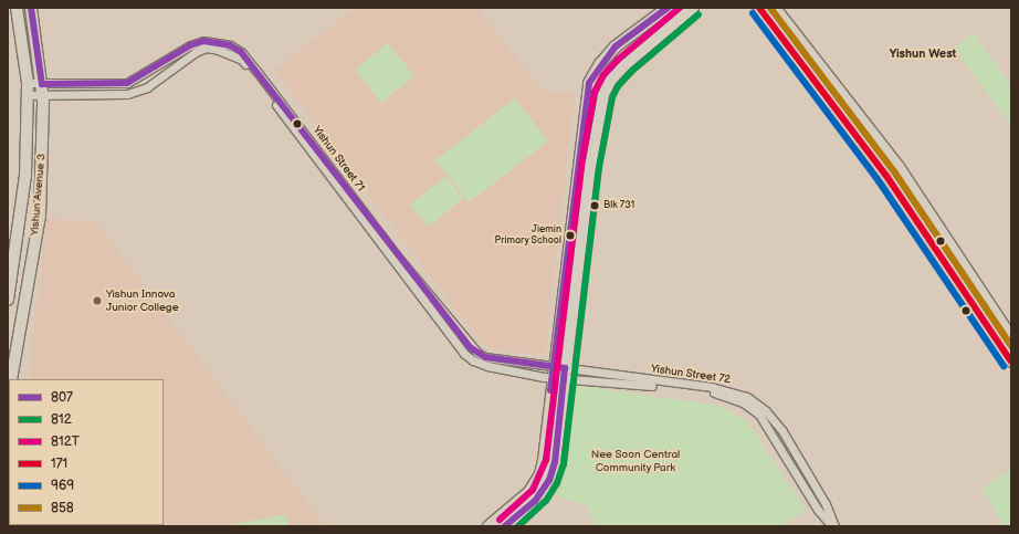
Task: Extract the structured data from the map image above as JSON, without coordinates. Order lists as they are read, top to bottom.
{
  "streets": {
    "main road": ["Yishun Avenue 3"],
    "street": ["Yishun Street 71", "Yishun Street 72"]
  },
  "crossings": [
    ["Yishun Street 71", "Yishun Avenue 3"],
    ["Yishun Street 71", "Yishun Street 72"]
  ],
  "districts": ["Yishun West"],
  "parks": ["Nee Soon Central Community Park"],
  "places": ["Blk 731", "Jiemin Primary School", "Yishun Innova Junior College"],
  "lines": [
    "transit line 807",
    "transit line 812T",
    "transit line 171",
    "transit line 858",
    "transit line 969",
    "transit line 812"
  ],
  "legend": [
    "807",
    "812",
    "812T",
    "171",
    "969",
    "858"
  ]
}
